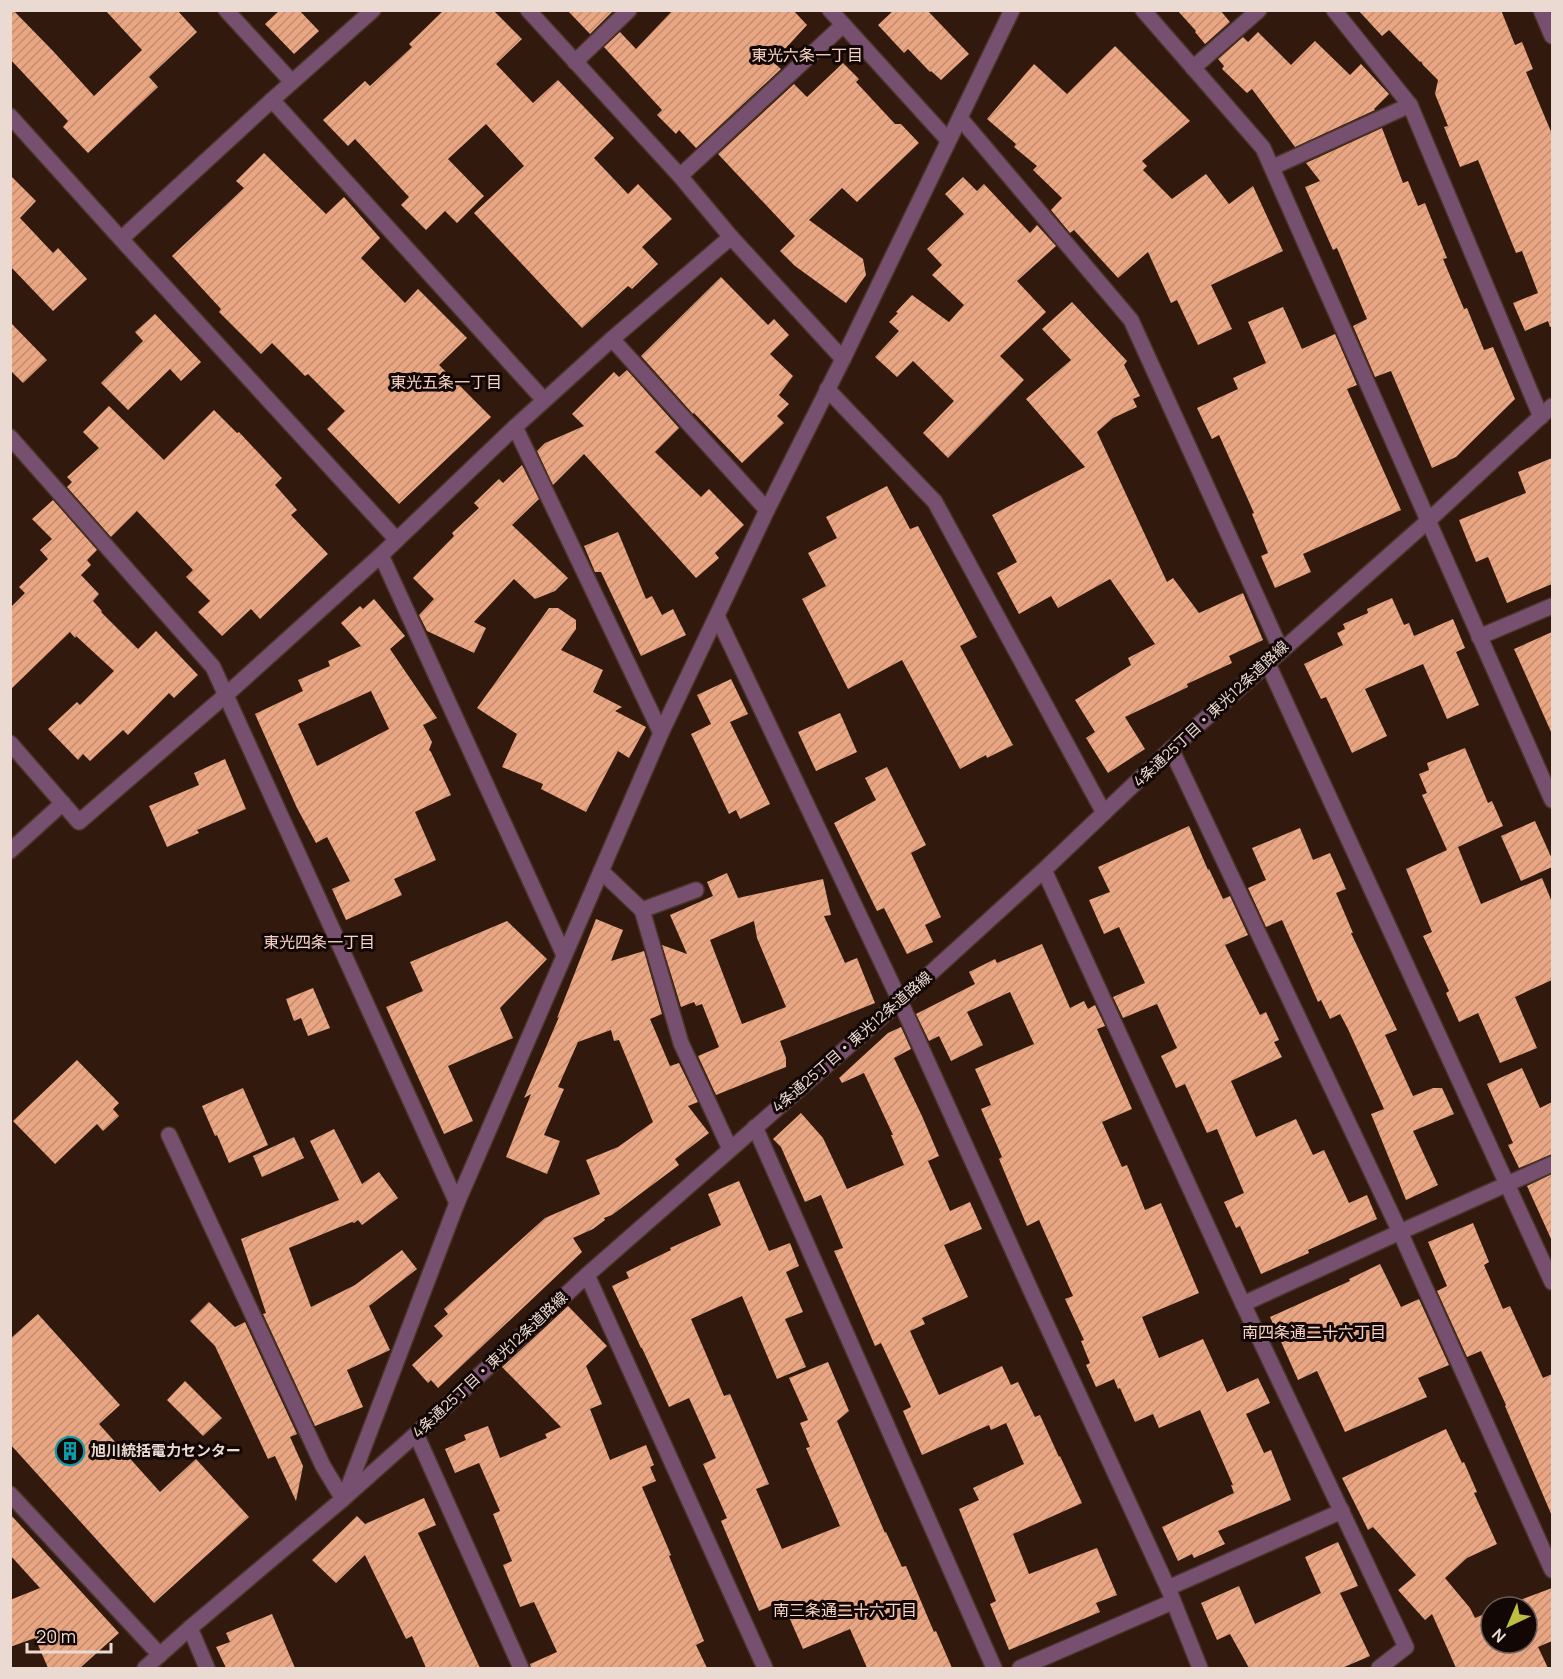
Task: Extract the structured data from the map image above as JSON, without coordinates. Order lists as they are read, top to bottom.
{
  "streets": {
    "street": ["4条通25丁目・東光12条道路線"]
  },
  "districts": [
    "東光六条一丁目",
    "東光五条一丁目",
    "東光四条一丁目",
    "南四条通二十六丁目",
    "南三条通二十六丁目"
  ],
  "places": {
    "building": ["旭川統括電力センター"]
  },
  "scale_bar": "20 m",
  "north": "bottom left"
}
